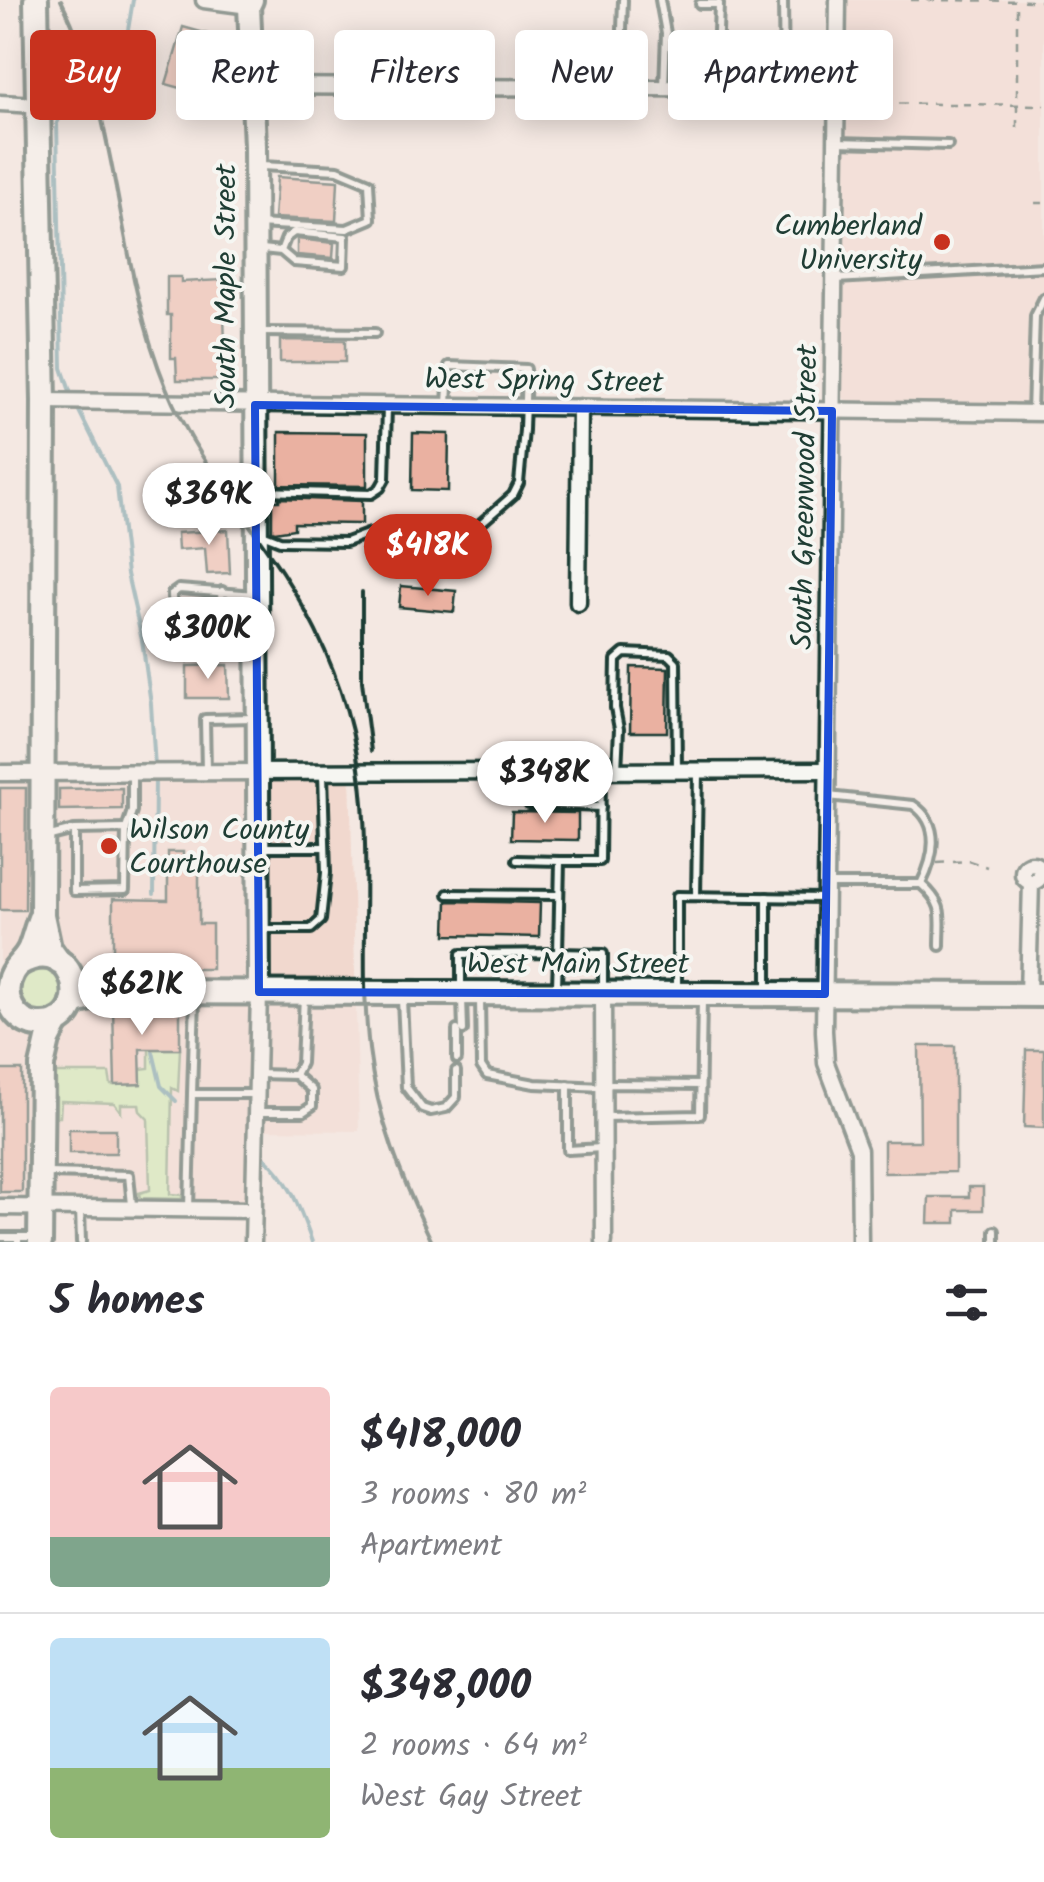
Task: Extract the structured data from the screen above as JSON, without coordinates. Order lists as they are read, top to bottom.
{
  "streets": {
    "main road": ["West Main Street"],
    "street": ["South Maple Street", "West Spring Street", "South Greenwood Street"]
  },
  "crossings": [
    ["South Maple Street", "West Spring Street"],
    ["South Maple Street", "West Main Street"],
    ["West Spring Street", "South Greenwood Street"],
    ["South Greenwood Street", "West Main Street"]
  ],
  "places": ["Cumberland University", "Wilson County Courthouse"],
  "page": {
    "chip": [
      "Buy",
      "Rent",
      "Filters",
      "New",
      "Apartment"
    ],
    "price": [
      "$369K",
      "$418K",
      "$300K",
      "$348K",
      "$621K"
    ],
    "heading": "5 homes",
    "list": [
      {
        "name": "$418,000",
        "note": "3 rooms · 80 m² · Apartment"
      },
      {
        "name": "$348,000",
        "note": "2 rooms · 64 m² · West Gay Street"
      }
    ]
  }
}
